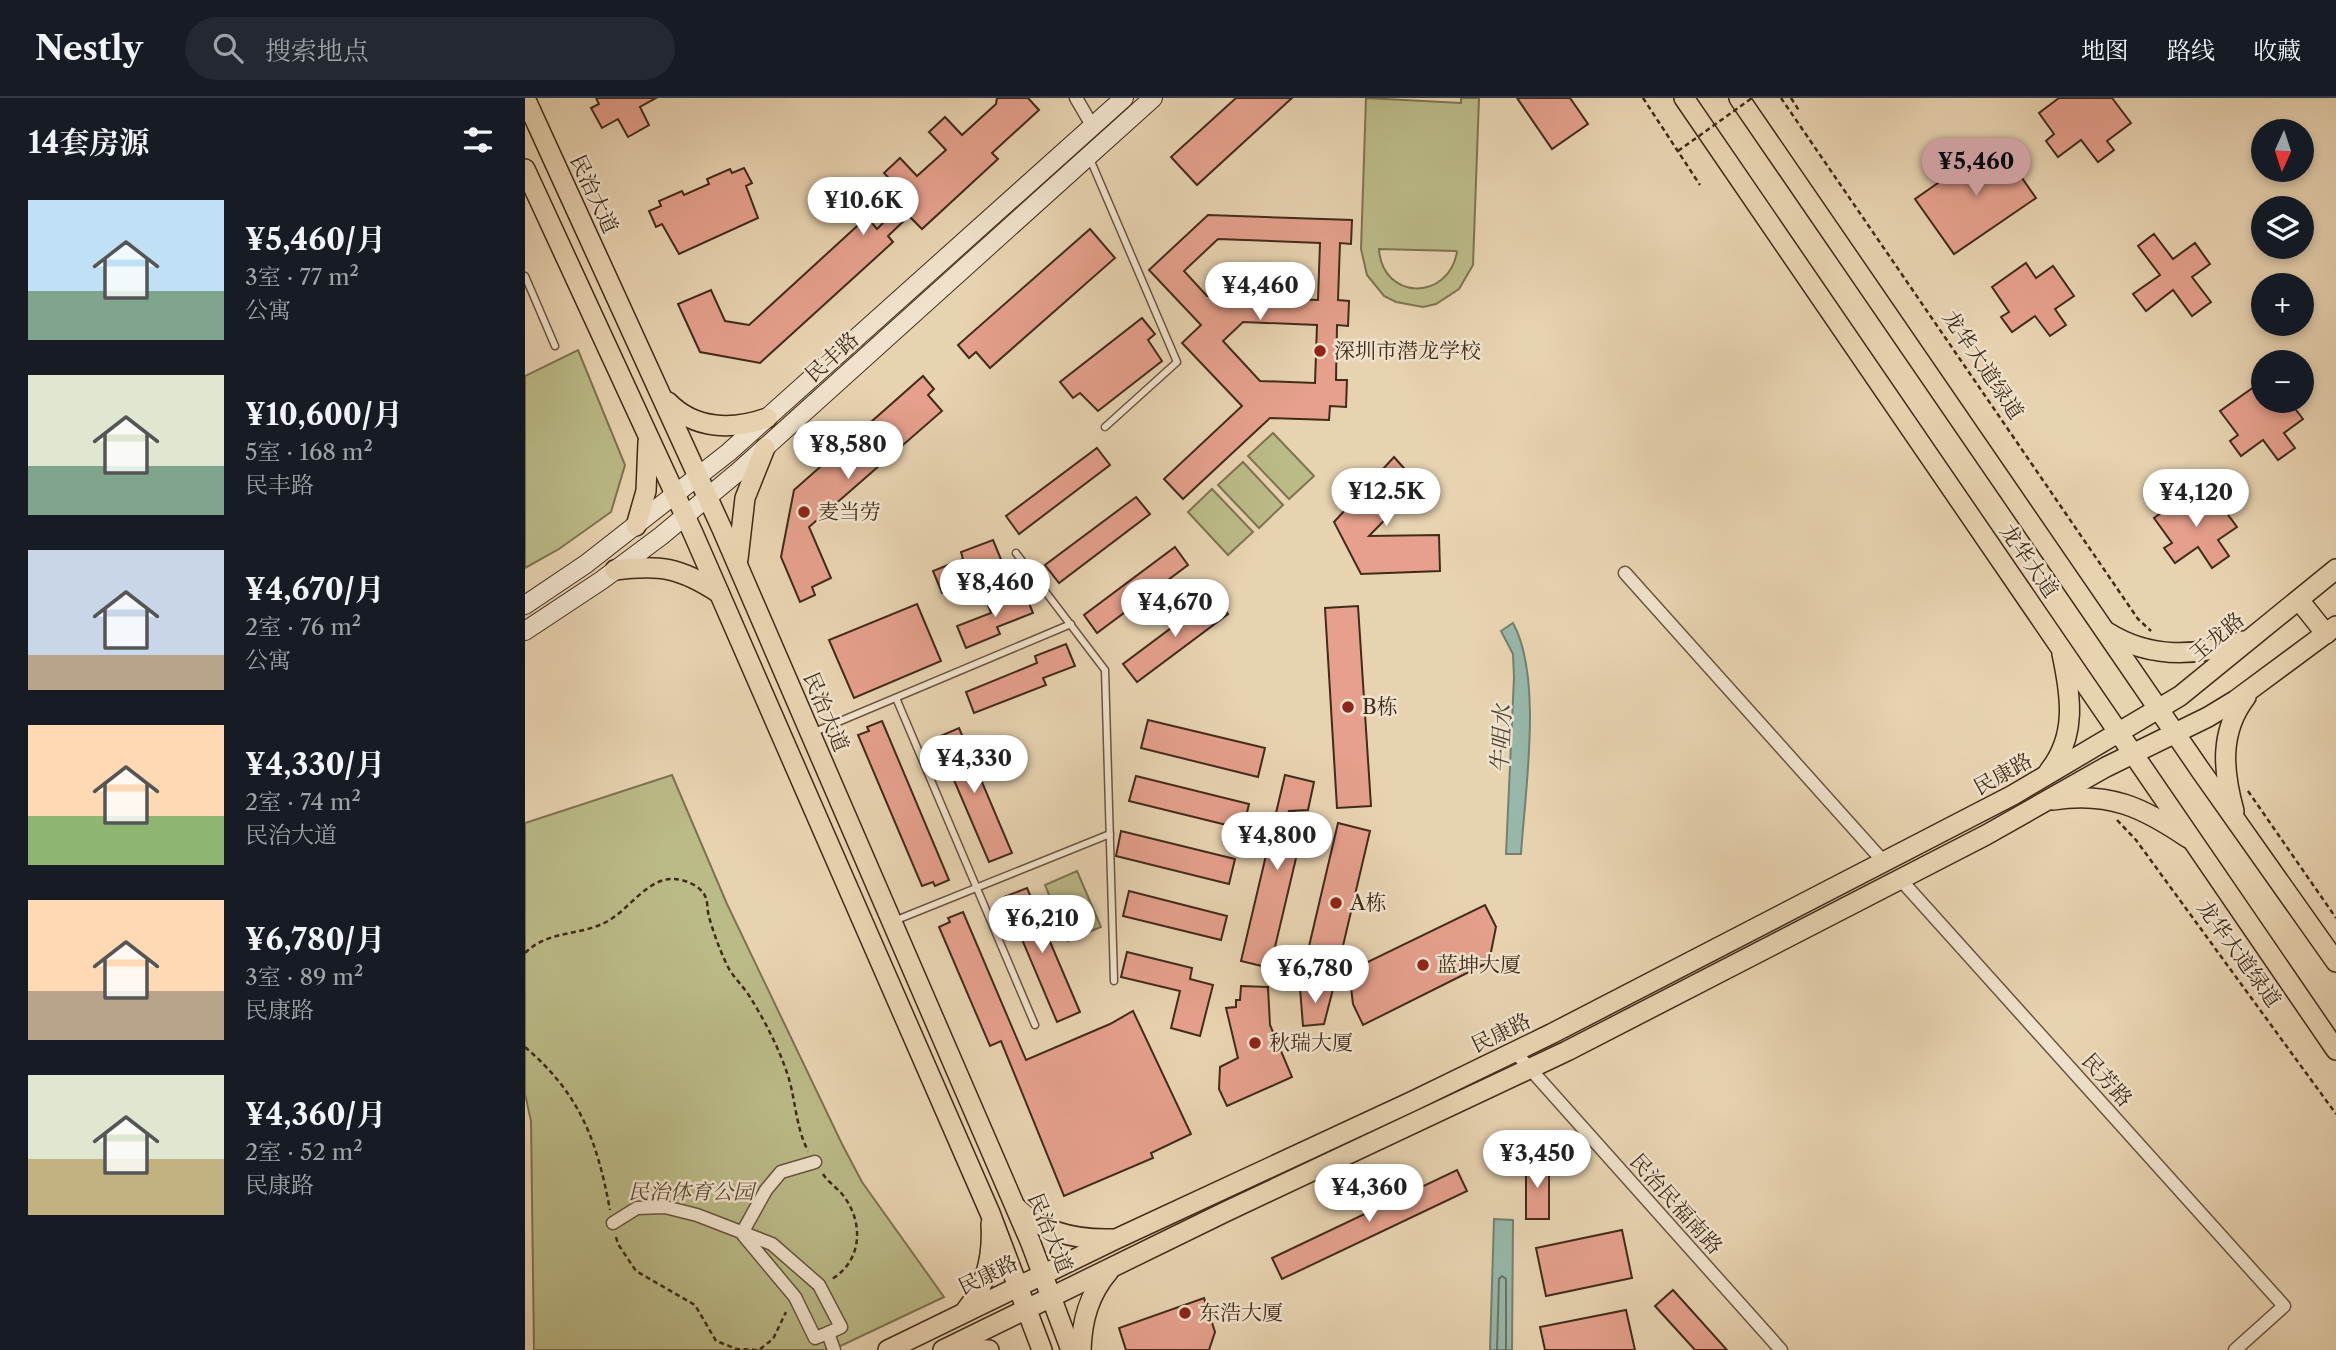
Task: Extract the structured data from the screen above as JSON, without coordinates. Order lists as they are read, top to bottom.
{
  "streets": {
    "main road": [
      "民治大道",
      "民丰路",
      "龙华大道",
      "玉龙路",
      "民康路"
    ],
    "street": ["民芳路", "民治民福南路"],
    "path": ["龙华大道绿道"]
  },
  "crossings": [
    ["民治大道", "民丰路"],
    ["民治大道", "民康路"],
    ["龙华大道", "玉龙路"],
    ["龙华大道", "民康路"],
    ["玉龙路", "民康路"],
    ["民康路", "民治民福南路"]
  ],
  "water": ["牛咀水"],
  "parks": ["民治体育公园"],
  "places": [
    "深圳市潜龙学校",
    "麦当劳",
    "B栋",
    "A栋",
    "蓝坤大厦",
    "秋瑞大厦",
    "东浩大厦"
  ],
  "north": "bottom",
  "page": {
    "header": "Nestly",
    "search": "搜索地点",
    "nav": ["地图", "路线", "收藏"],
    "heading": "14套房源",
    "map_buttons": ["+", "−"],
    "price": [
      "¥5,460",
      "¥10.6K",
      "¥4,460",
      "¥8,580",
      "¥12.5K",
      "¥4,120",
      "¥8,460",
      "¥4,670",
      "¥4,330",
      "¥4,800",
      "¥6,210",
      "¥6,780",
      "¥3,450",
      "¥4,360"
    ],
    "list": [
      {
        "name": "¥5,460/月",
        "note": "3室 · 77 m² · 公寓"
      },
      {
        "name": "¥10,600/月",
        "note": "5室 · 168 m² · 民丰路"
      },
      {
        "name": "¥4,670/月",
        "note": "2室 · 76 m² · 公寓"
      },
      {
        "name": "¥4,330/月",
        "note": "2室 · 74 m² · 民治大道"
      },
      {
        "name": "¥6,780/月",
        "note": "3室 · 89 m² · 民康路"
      },
      {
        "name": "¥4,360/月",
        "note": "2室 · 52 m² · 民康路"
      }
    ]
  }
}
